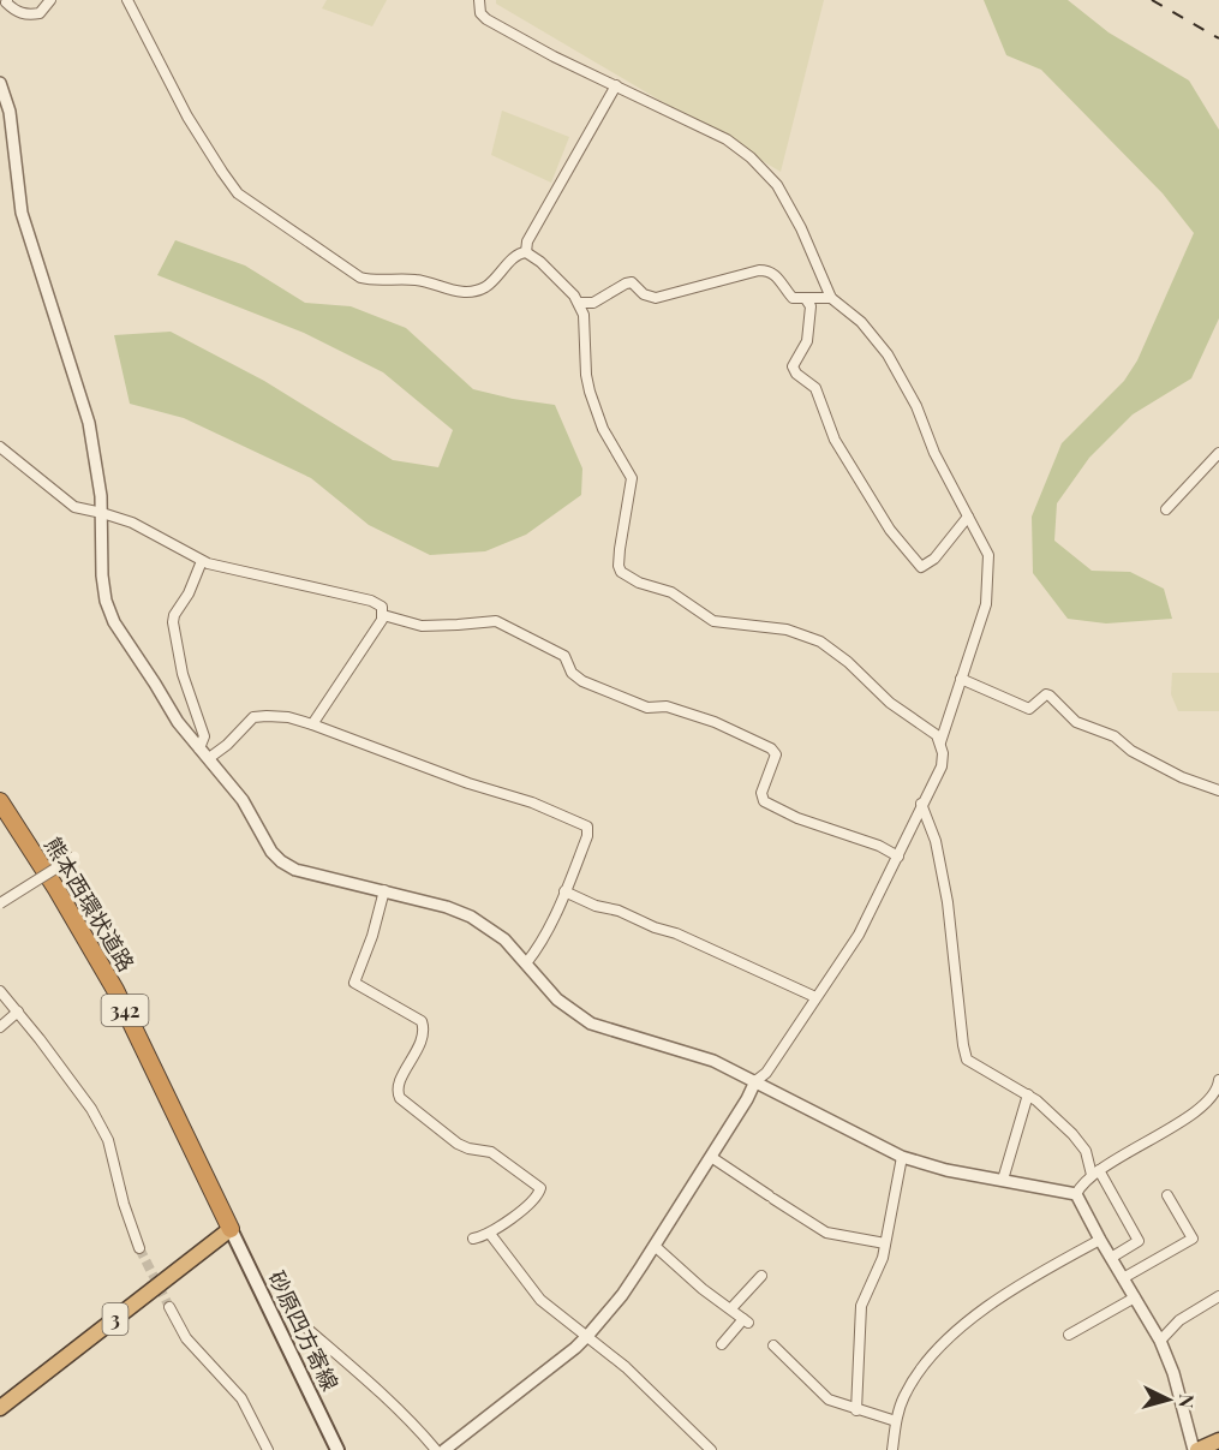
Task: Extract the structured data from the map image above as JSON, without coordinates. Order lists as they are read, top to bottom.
{
  "streets": {
    "highway": ["熊本西環状道路", "342", "3"],
    "main road": ["砂原四方寄線"]
  },
  "crossings": [
    ["熊本西環状道路", "3"],
    ["熊本西環状道路", "砂原四方寄線"],
    ["3", "砂原四方寄線"]
  ],
  "north": "right"
}
